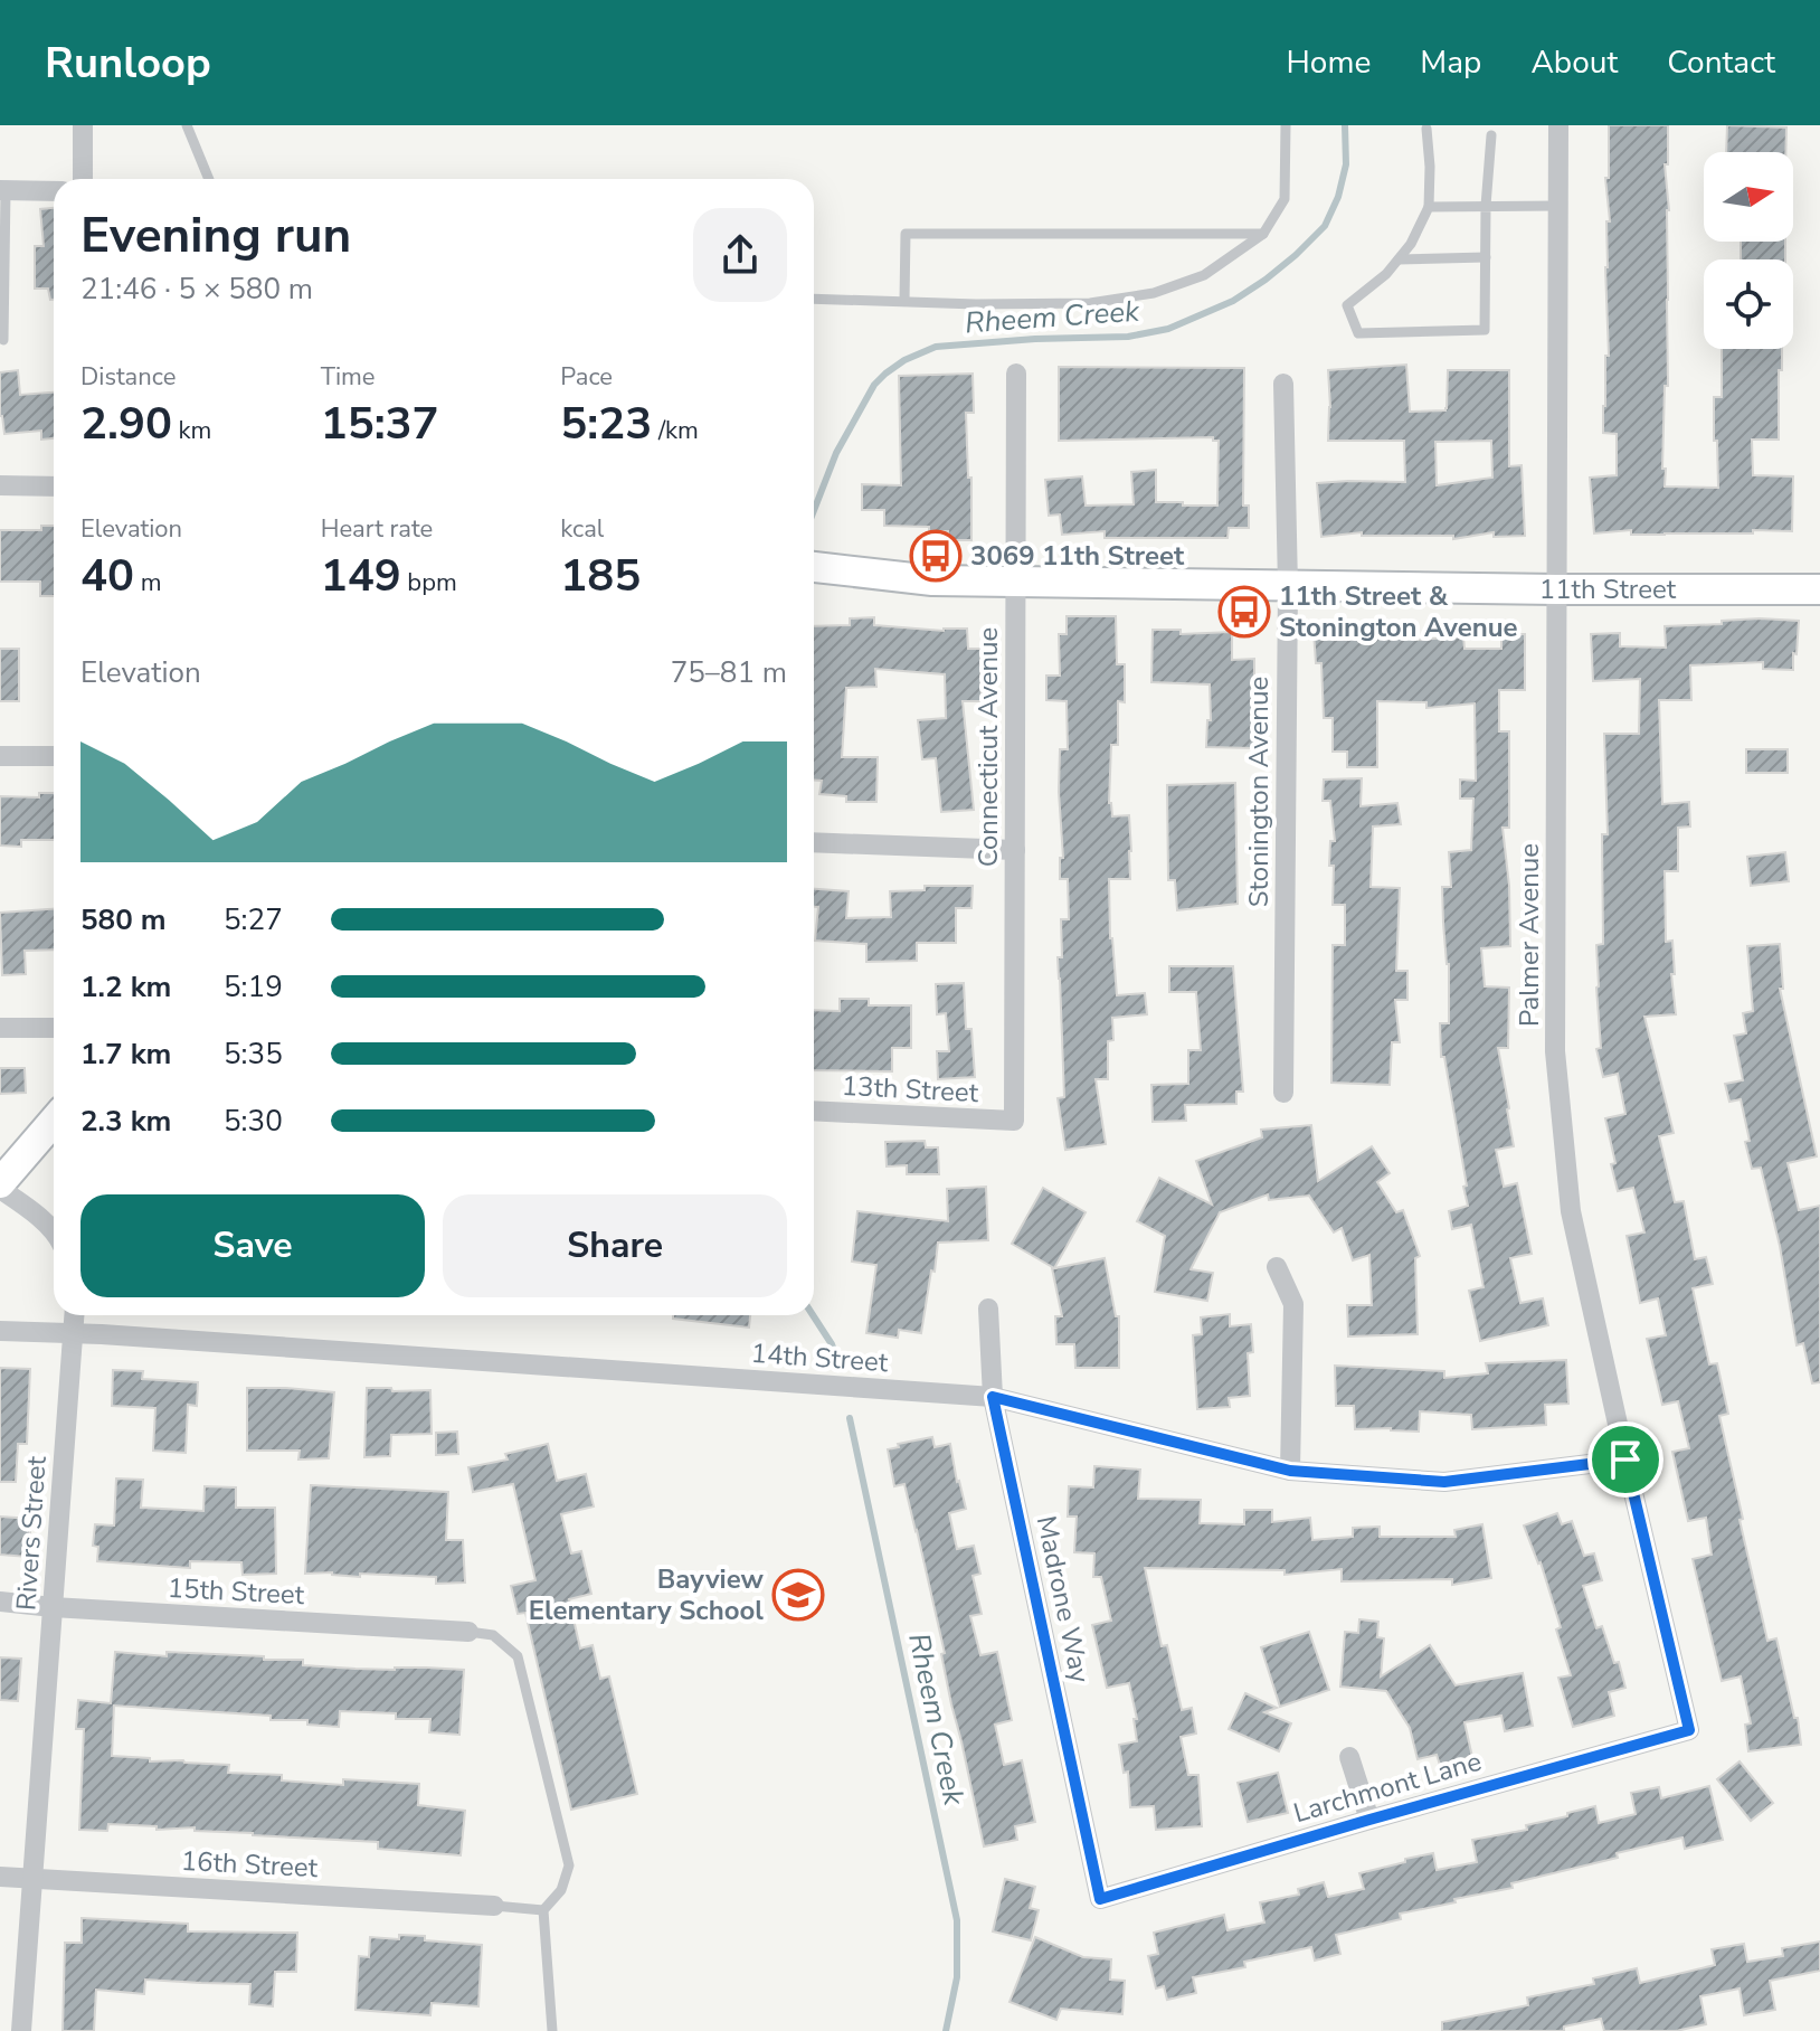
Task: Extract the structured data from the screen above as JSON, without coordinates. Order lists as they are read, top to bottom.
{
  "streets": {
    "street": [
      "11th Street",
      "Connecticut Avenue",
      "Stonington Avenue",
      "Palmer Avenue",
      "13th Street",
      "14th Street",
      "Rivers Street",
      "15th Street",
      "Madrone Way",
      "Larchmont Lane",
      "16th Street"
    ]
  },
  "crossings": [
    ["11th Street", "Connecticut Avenue"],
    ["11th Street", "Stonington Avenue"],
    ["11th Street", "Palmer Avenue"],
    ["Connecticut Avenue", "13th Street"],
    ["Palmer Avenue", "14th Street"],
    ["Palmer Avenue", "Larchmont Lane"],
    ["14th Street", "Rivers Street"],
    ["14th Street", "Madrone Way"],
    ["Rivers Street", "15th Street"],
    ["Rivers Street", "16th Street"],
    ["Madrone Way", "Larchmont Lane"]
  ],
  "water": ["Rheem Creek"],
  "places": {
    "bus stop": ["3069 11th Street", "11th Street & Stonington Avenue"],
    "school or university": ["Bayview Elementary School"]
  },
  "north": "right",
  "page": {
    "header": "Runloop",
    "nav": [
      "Home",
      "Map",
      "About",
      "Contact"
    ],
    "heading": ["Evening run", "21:46 · 5 × 580 m"],
    "stats": [
      ["Distance", "2.90 km"],
      ["Time", "15:37"],
      ["Pace", "5:23 /km"],
      ["Elevation", "40 m"],
      ["Heart rate", "149 bpm"],
      ["kcal", "185"]
    ],
    "chart": ["Elevation", "75–81 m"],
    "list": [
      {
        "name": "580 m",
        "note": "5:27"
      },
      {
        "name": "1.2 km",
        "note": "5:19"
      },
      {
        "name": "1.7 km",
        "note": "5:35"
      },
      {
        "name": "2.3 km",
        "note": "5:30"
      }
    ],
    "buttons": ["Save", "Share"]
  }
}
